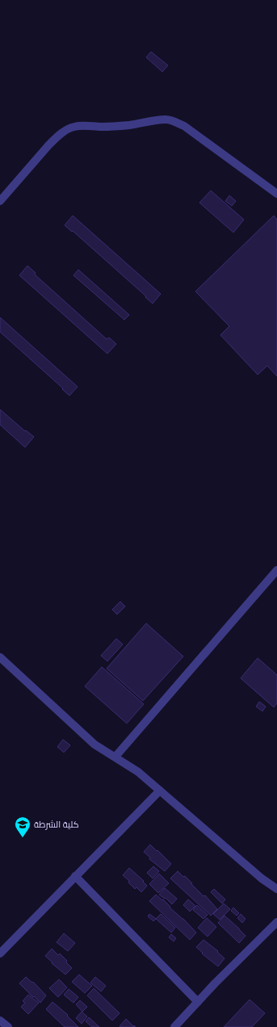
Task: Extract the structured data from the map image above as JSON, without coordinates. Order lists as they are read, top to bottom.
{
  "places": {
    "school or university": ["كلية الشرطة"]
  }
}
